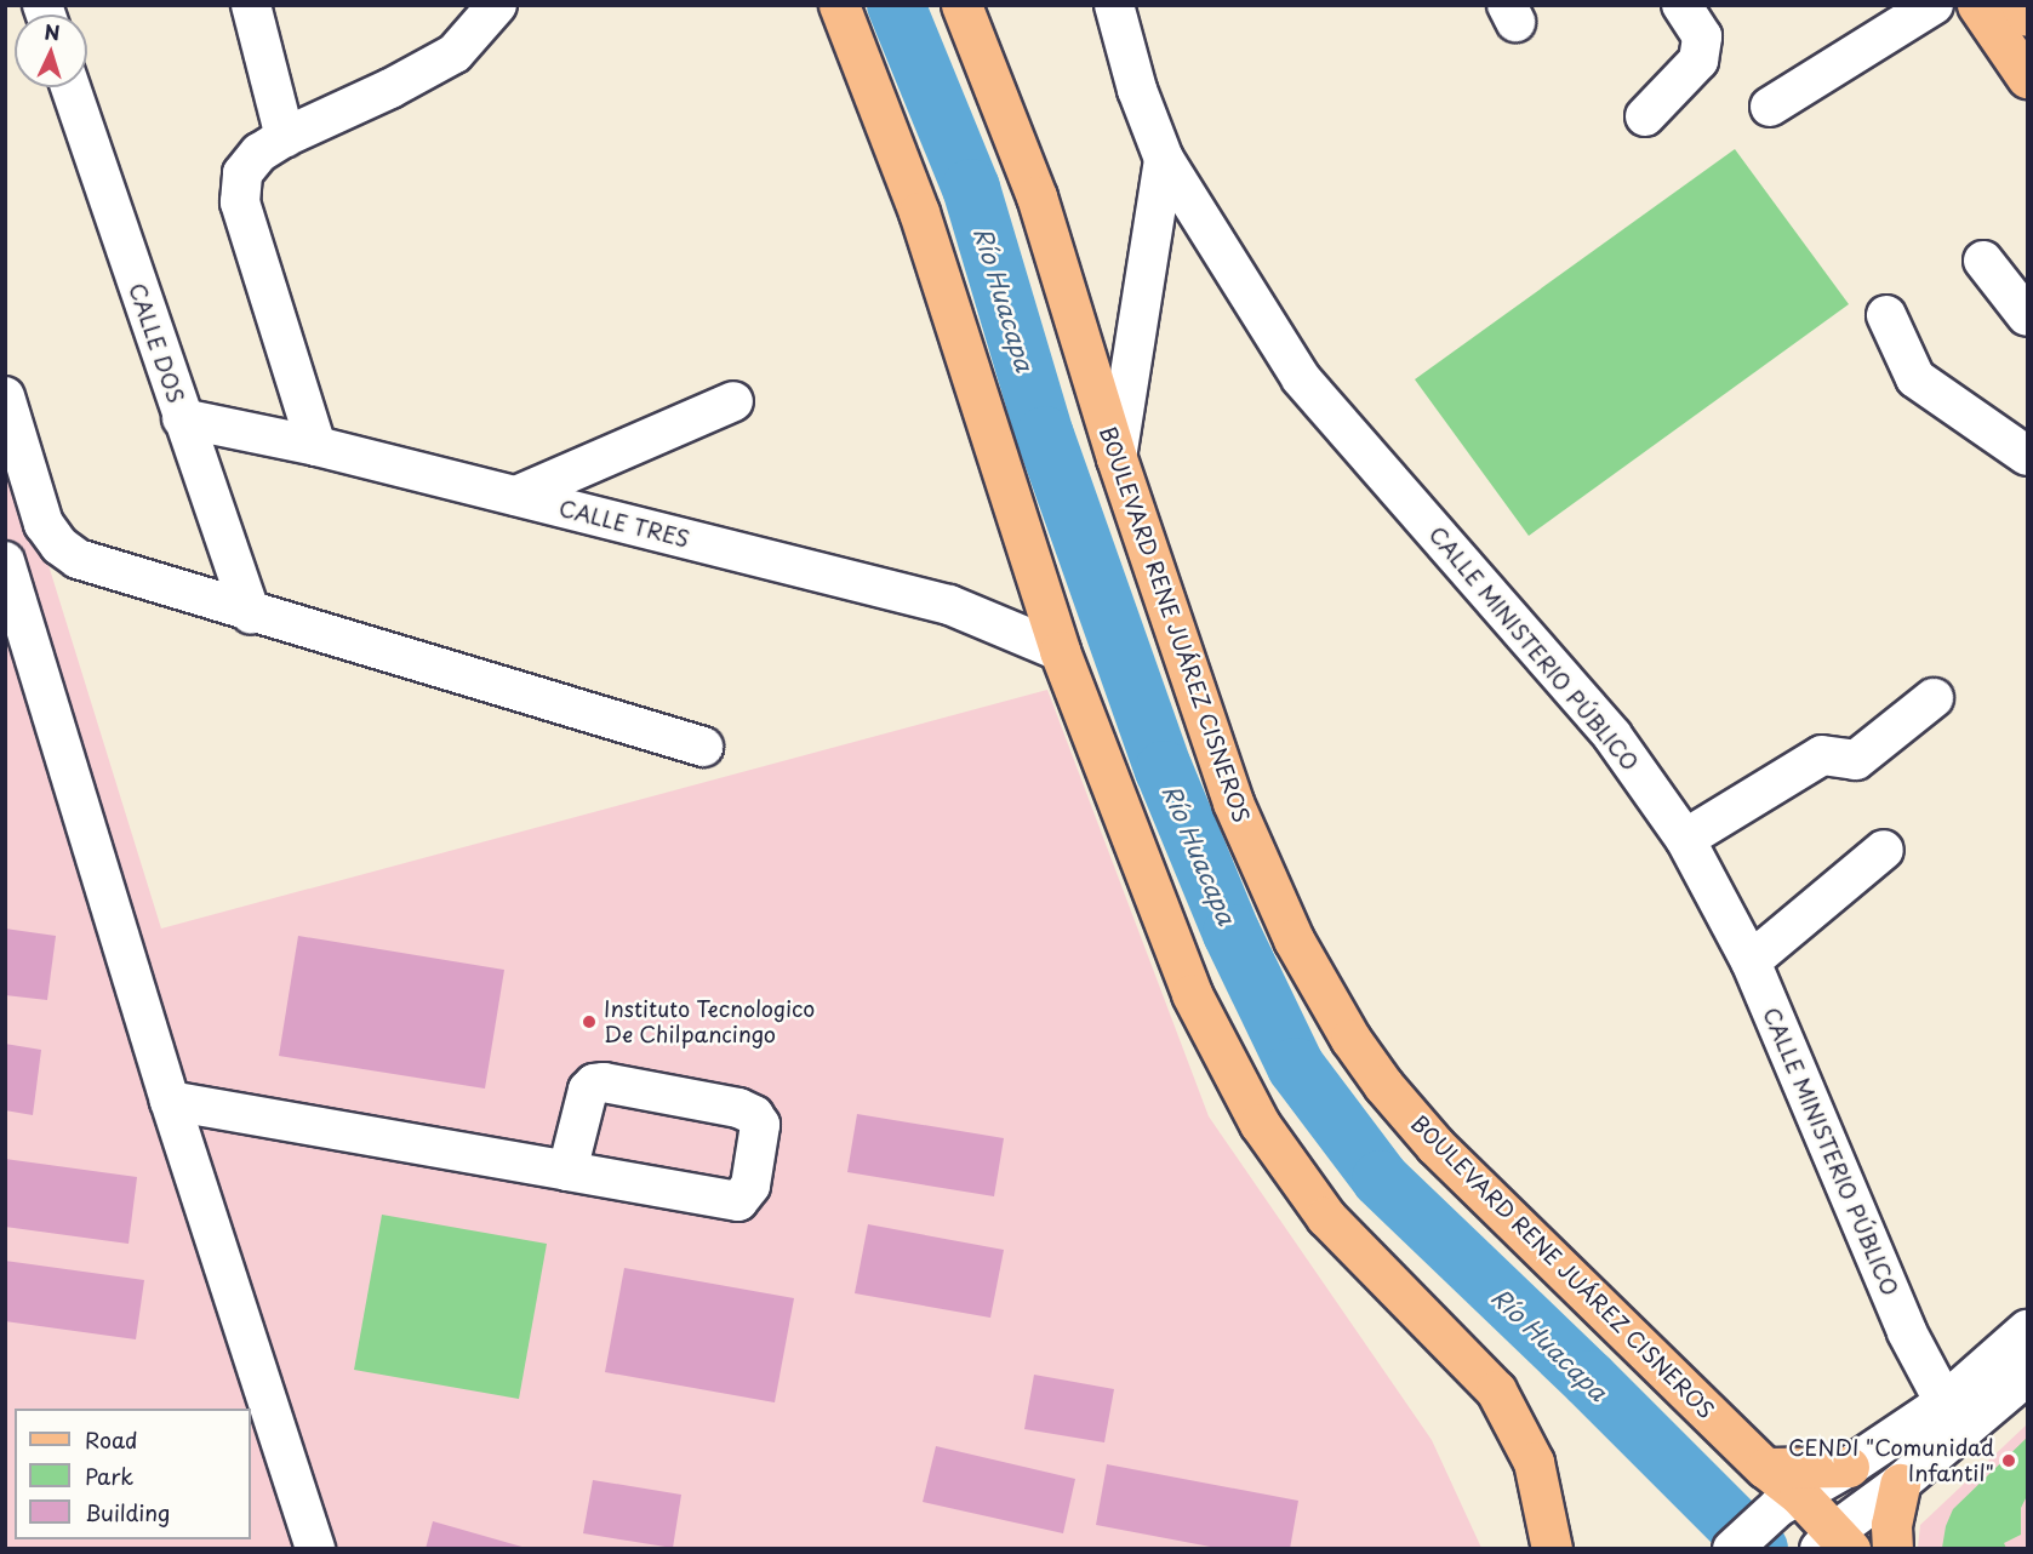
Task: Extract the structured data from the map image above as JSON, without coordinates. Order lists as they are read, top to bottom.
{
  "streets": {
    "main road": ["BOULEVARD RENE JUÁREZ CISNEROS"],
    "street": ["CALLE DOS", "CALLE TRES", "CALLE MINISTERIO PÚBLICO"]
  },
  "crossings": [
    ["CALLE DOS", "CALLE TRES"]
  ],
  "water": ["Río Huacapa"],
  "places": ["Instituto Tecnologico De Chilpancingo", "CENDI \"Comunidad Infantil\""],
  "legend": ["Road", "Park", "Building"],
  "north": "top"
}
